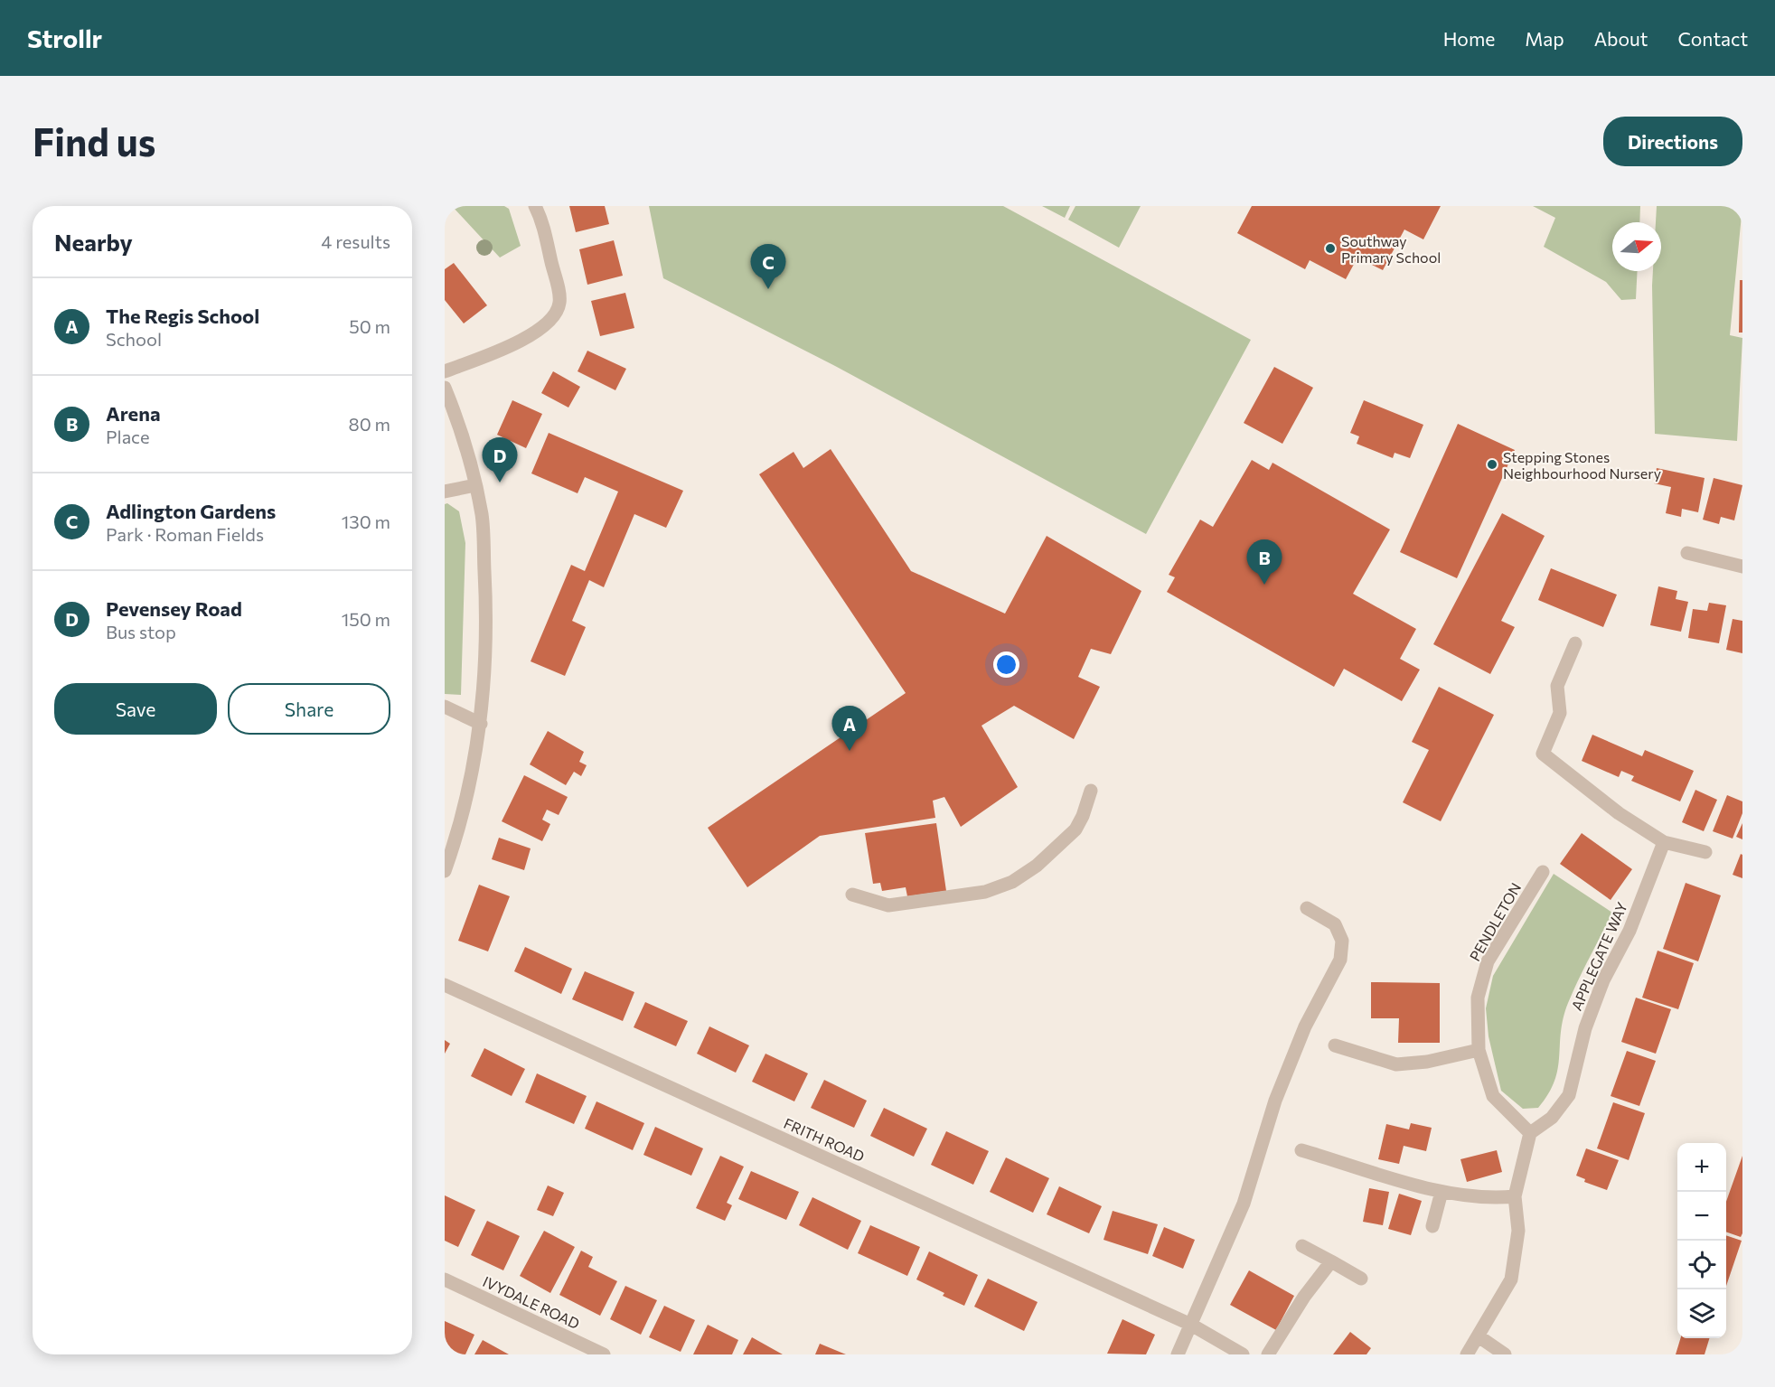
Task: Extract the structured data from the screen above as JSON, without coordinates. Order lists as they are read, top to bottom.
{
  "streets": {
    "street": [
      "PENDLETON",
      "APPLEGATE WAY",
      "FRITH ROAD",
      "IVYDALE ROAD"
    ]
  },
  "crossings": [
    ["PENDLETON", "APPLEGATE WAY"]
  ],
  "places": ["Southway Primary School", "Stepping Stones Neighbourhood Nursery"],
  "north": "right",
  "page": {
    "header": "Strollr",
    "nav": [
      "Home",
      "Map",
      "About",
      "Contact"
    ],
    "buttons": [
      "Directions",
      ["Save", "Share"]
    ],
    "title": "Find us",
    "heading": ["Nearby", "4 results"],
    "pins": [
      "C",
      "D",
      "B",
      "A"
    ],
    "list": [
      {
        "mark": "A",
        "name": "The Regis School",
        "note": "School",
        "value": "50 m"
      },
      {
        "mark": "B",
        "name": "Arena",
        "note": "Place",
        "value": "80 m"
      },
      {
        "mark": "C",
        "name": "Adlington Gardens",
        "note": "Park · Roman Fields",
        "value": "130 m"
      },
      {
        "mark": "D",
        "name": "Pevensey Road",
        "note": "Bus stop",
        "value": "150 m"
      }
    ],
    "map_buttons": ["+", "−"]
  }
}
